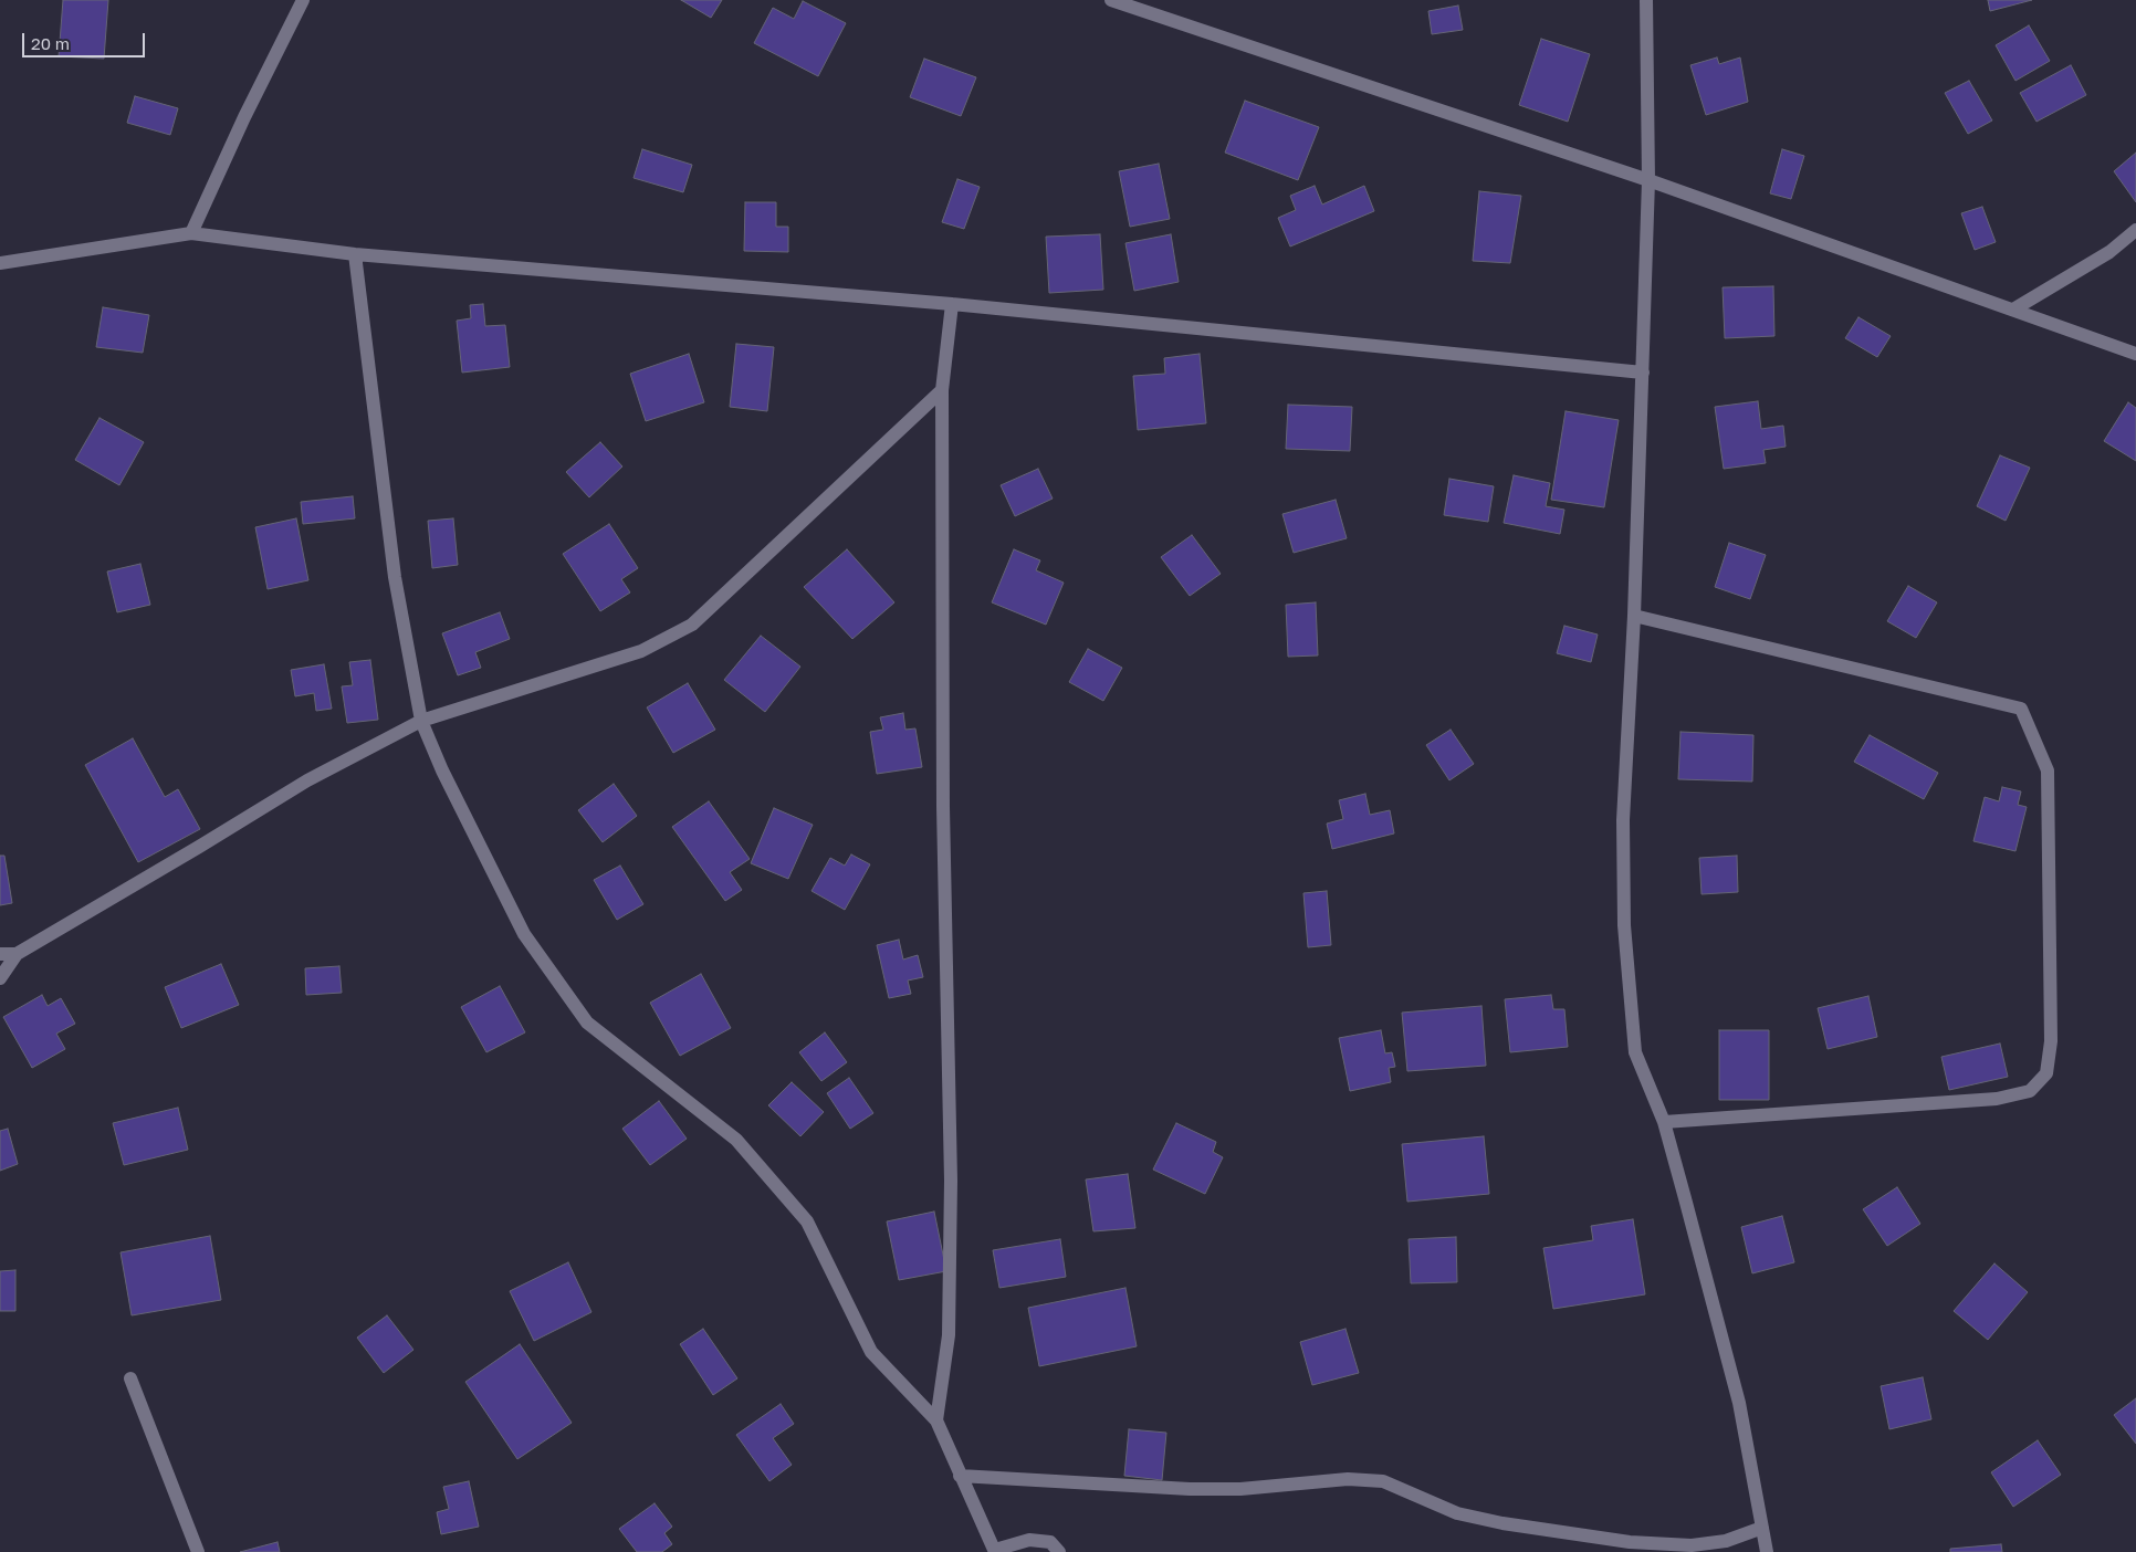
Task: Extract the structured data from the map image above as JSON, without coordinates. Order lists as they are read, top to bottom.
{
  "scale_bar": "20 m"
}
